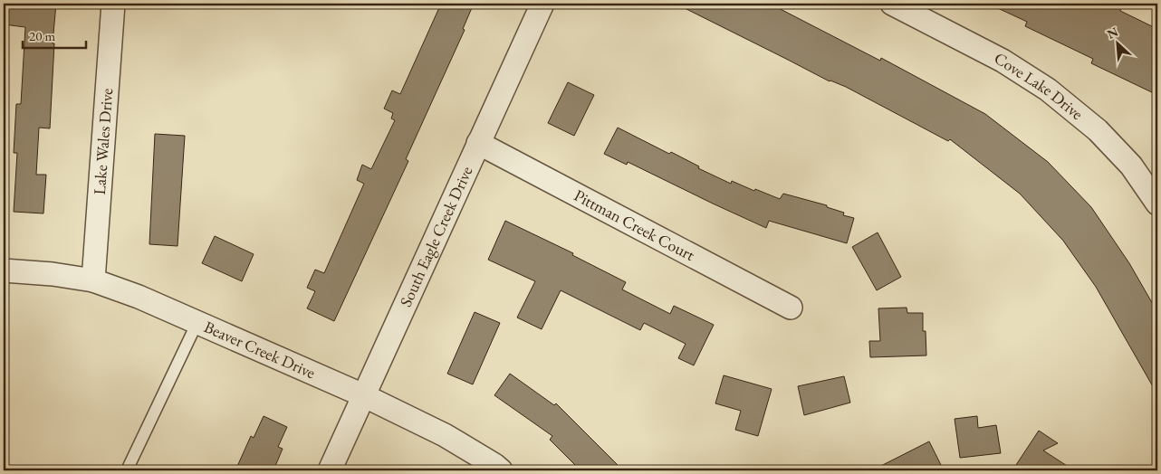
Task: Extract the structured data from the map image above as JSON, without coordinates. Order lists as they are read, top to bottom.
{
  "streets": {
    "street": [
      "Cove Lake Drive",
      "Lake Wales Drive",
      "Pittman Creek Court",
      "South Eagle Creek Drive",
      "Beaver Creek Drive"
    ]
  },
  "crossings": [
    ["Lake Wales Drive", "Beaver Creek Drive"],
    ["Pittman Creek Court", "South Eagle Creek Drive"],
    ["South Eagle Creek Drive", "Beaver Creek Drive"]
  ],
  "scale_bar": "20 m",
  "north": "top left"
}
